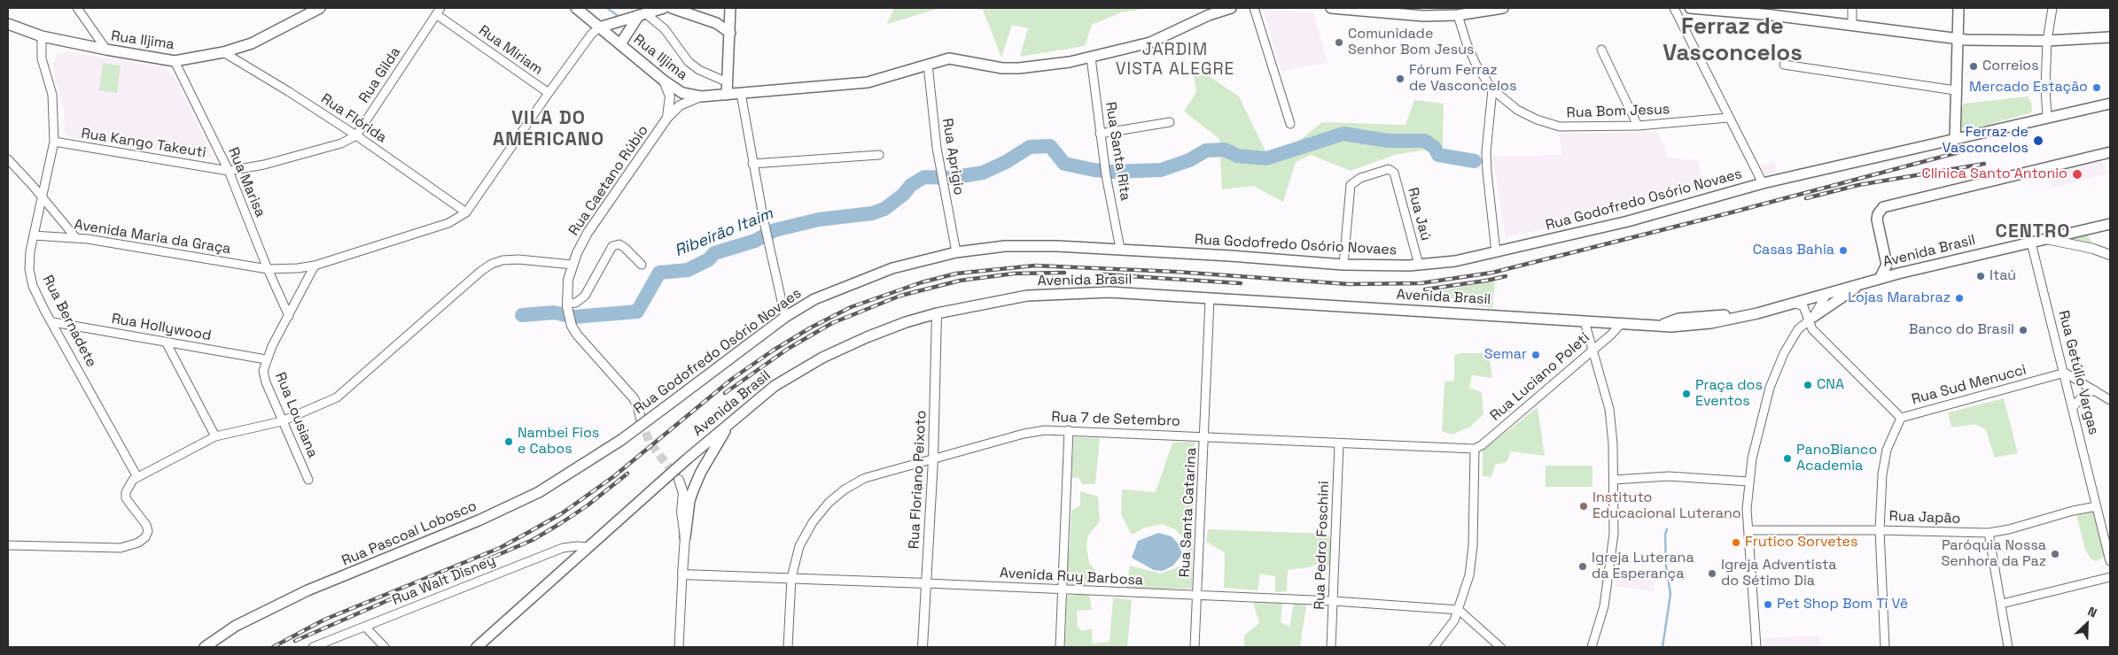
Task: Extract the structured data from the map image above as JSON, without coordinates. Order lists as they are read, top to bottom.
{
  "streets": {
    "main road": [
      "Rua Iljima",
      "Rua Godofredo Osório Novaes",
      "Avenida Brasil",
      "Rua Pascoal Lobosco"
    ],
    "street": [
      "Rua Miriam",
      "Rua Gilda",
      "Rua Bom Jesus",
      "Rua Flórida",
      "Rua Kango Takeuti",
      "Rua Santa Rita",
      "Rua Aprigio",
      "Rua Caetano Rúbio",
      "Rua Marisa",
      "Rua Jaú",
      "Avenida Maria da Graça",
      "Rua Bernadete",
      "Rua Hollywood",
      "Rua Getúlio Vargas",
      "Rua Luciano Poleti",
      "Rua Sud Menucci",
      "Rua Lousiana",
      "Rua 7 de Setembro",
      "Rua Floriano Peixoto",
      "Rua Santa Catarina",
      "Rua Japão",
      "Rua Pedro Foschini",
      "Avenida Ruy Barbosa",
      "Rua Walt Disney"
    ]
  },
  "crossings": [
    ["Rua Iljima", "Rua Flórida"],
    ["Rua Iljima", "Rua Santa Rita"],
    ["Rua Iljima", "Rua Aprigio"],
    ["Rua Iljima", "Rua Caetano Rúbio"],
    ["Rua Iljima", "Rua Marisa"],
    ["Rua Iljima", "Rua Bernadete"],
    ["Rua Miriam", "Rua Gilda"],
    ["Rua Gilda", "Rua Flórida"],
    ["Rua Flórida", "Avenida Maria da Graça"],
    ["Rua Kango Takeuti", "Rua Marisa"],
    ["Rua Kango Takeuti", "Rua Bernadete"],
    ["Rua Santa Rita", "Rua Godofredo Osório Novaes"],
    ["Rua Aprigio", "Rua Godofredo Osório Novaes"],
    ["Rua Marisa", "Avenida Maria da Graça"],
    ["Rua Marisa", "Rua Lousiana"],
    ["Rua Godofredo Osório Novaes", "Rua Jaú"],
    ["Rua Godofredo Osório Novaes", "Rua Pascoal Lobosco"],
    ["Avenida Maria da Graça", "Rua Bernadete"],
    ["Avenida Maria da Graça", "Rua Lousiana"],
    ["Avenida Brasil", "Rua Getúlio Vargas"],
    ["Avenida Brasil", "Rua Luciano Poleti"],
    ["Avenida Brasil", "Rua Floriano Peixoto"],
    ["Avenida Brasil", "Rua Santa Catarina"],
    ["Avenida Brasil", "Rua Walt Disney"],
    ["Rua Bernadete", "Rua Hollywood"],
    ["Rua Hollywood", "Rua Lousiana"],
    ["Rua Getúlio Vargas", "Rua Sud Menucci"],
    ["Rua Getúlio Vargas", "Rua Japão"],
    ["Rua Luciano Poleti", "Rua 7 de Setembro"],
    ["Rua Sud Menucci", "Rua Japão"],
    ["Rua 7 de Setembro", "Rua Floriano Peixoto"],
    ["Rua 7 de Setembro", "Rua Santa Catarina"],
    ["Rua 7 de Setembro", "Rua Pedro Foschini"],
    ["Rua 7 de Setembro", "Avenida Ruy Barbosa"],
    ["Rua Floriano Peixoto", "Avenida Ruy Barbosa"],
    ["Rua Santa Catarina", "Avenida Ruy Barbosa"],
    ["Rua Pedro Foschini", "Avenida Ruy Barbosa"]
  ],
  "districts": [
    "Ferraz de Vasconcelos",
    "JARDIM VISTA ALEGRE",
    "VILA DO AMERICANO",
    "CENTRO"
  ],
  "water": ["Ribeirão Itaim"],
  "places": [
    "Comunidade Senhor Bom Jesus",
    "Correios",
    "Fórum Ferraz de Vasconcelos",
    "Mercado Estação",
    "Ferraz de Vasconcelos",
    "Clinica Santo Antonio",
    "Casas Bahia",
    "Itaú",
    "Lojas Marabraz",
    "Banco do Brasil",
    "Semar",
    "CNA",
    "Praça dos Eventos",
    "Nambei Fios e Cabos",
    "PanoBianco Academia",
    "Instituto Educacional Luterano",
    "Frutico Sorvetes",
    "Paróquia Nossa Senhora da Paz",
    "Igreja Luterana da Esperança",
    "Igreja Adventista do Sétimo Dia",
    "Pet Shop Bom Ti Vê"
  ],
  "north": "top right"
}
